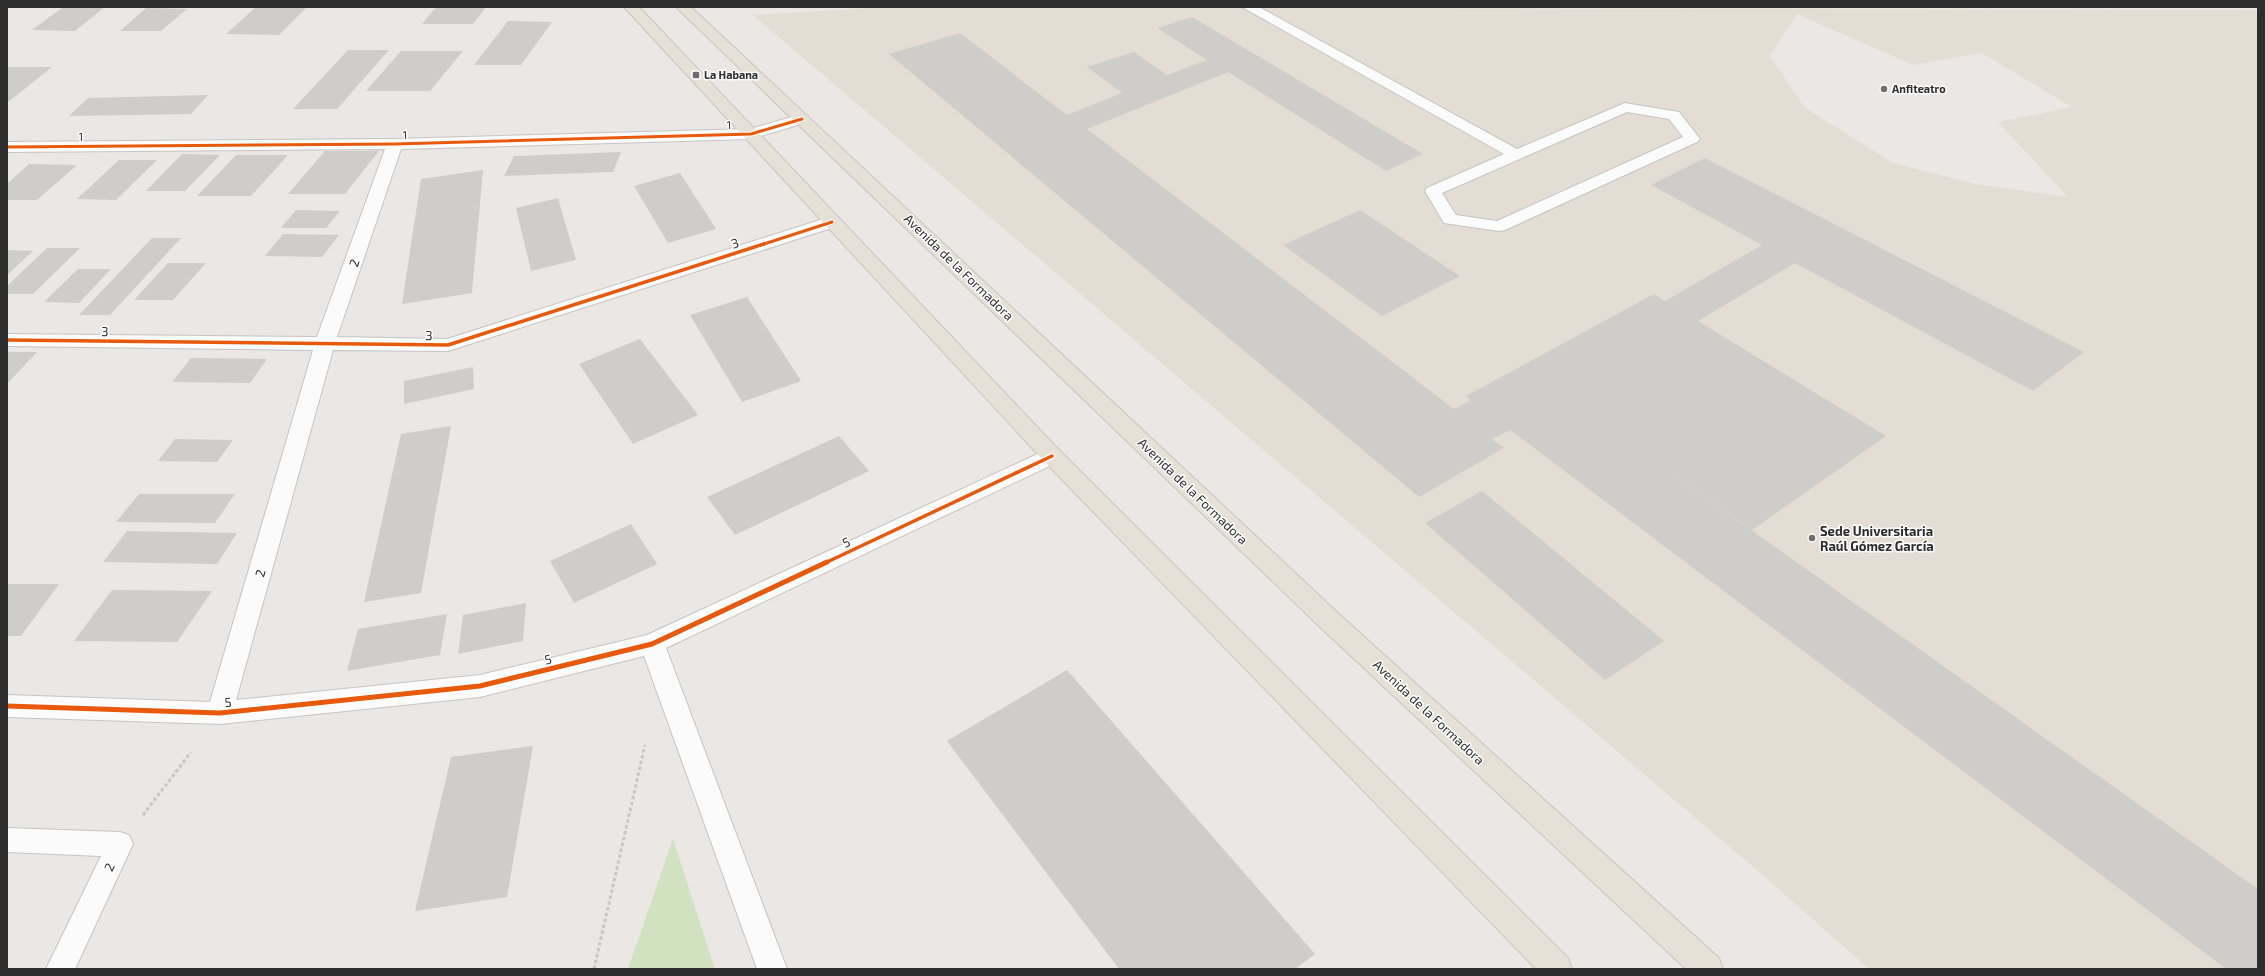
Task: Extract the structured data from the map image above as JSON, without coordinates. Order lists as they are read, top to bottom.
{
  "streets": {
    "main road": ["Avenida de la Formadora"],
    "street": [
      "1",
      "3",
      "2",
      "5"
    ]
  },
  "crossings": [
    ["1", "2"],
    ["1", "Avenida de la Formadora"],
    ["3", "2"],
    ["2", "5"]
  ],
  "places": {
    "transit": ["La Habana"],
    "other": ["Anfiteatro", "Sede Universitaria Raúl Gómez García"]
  }
}
